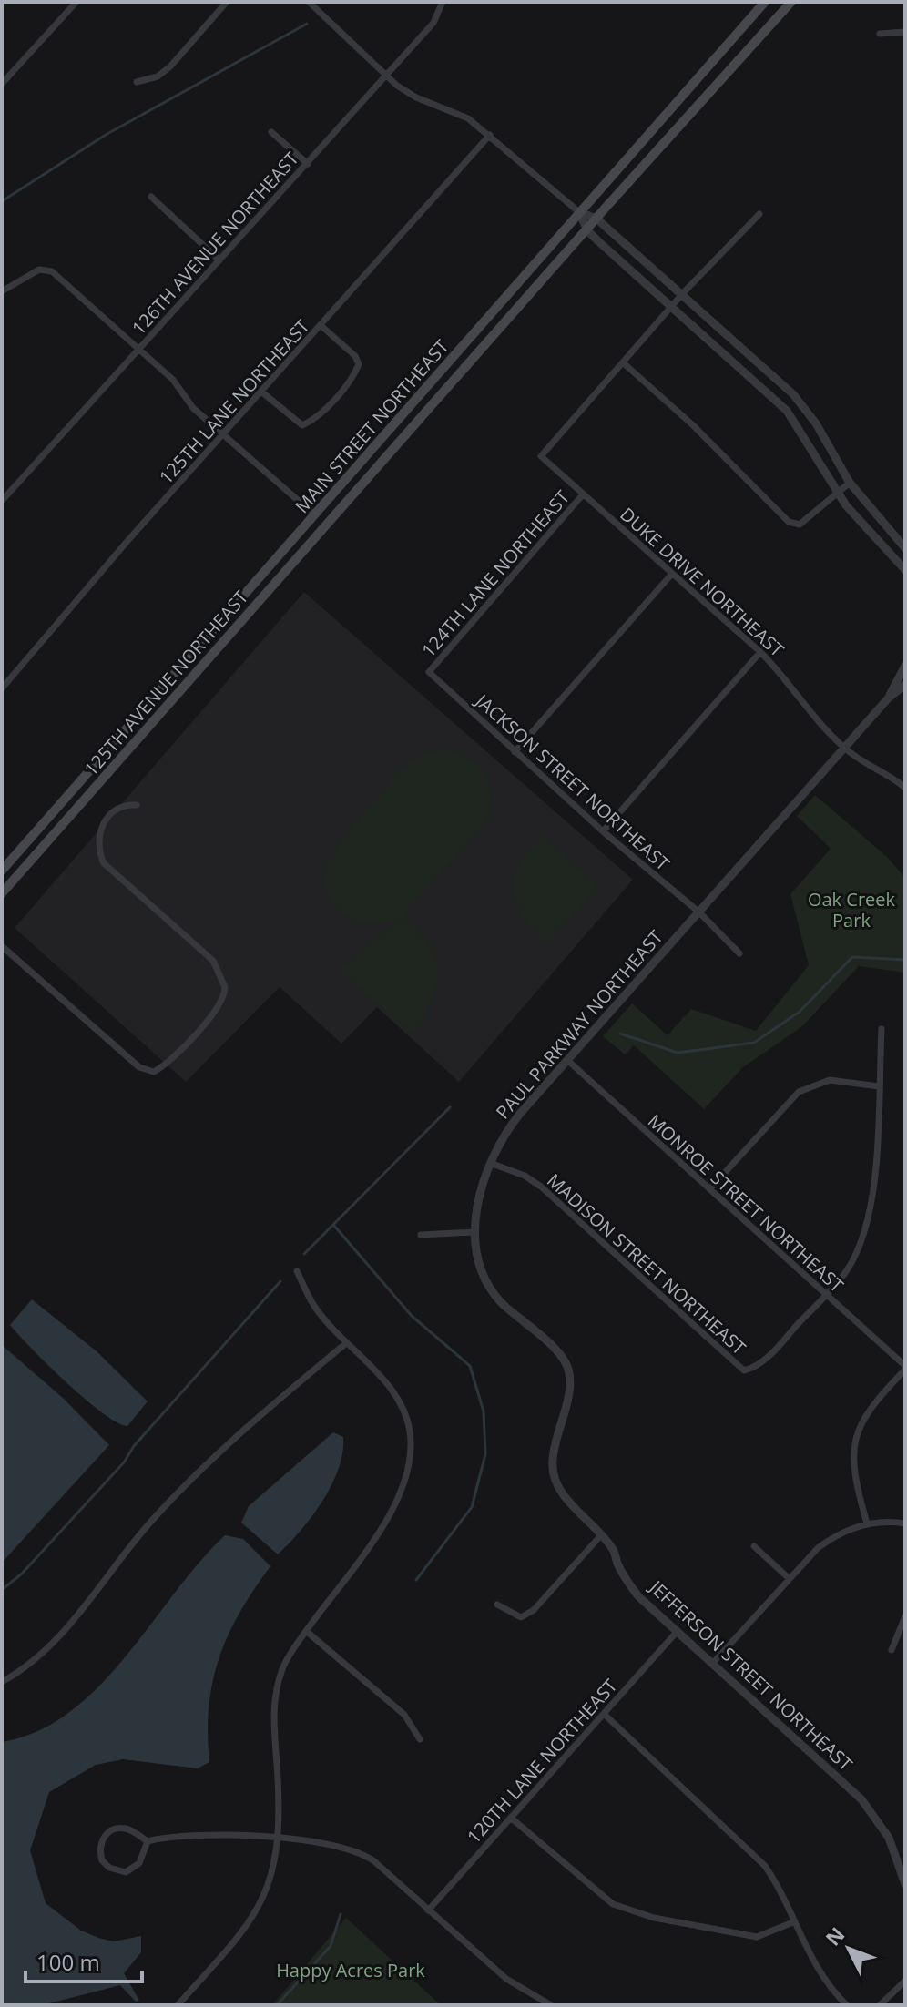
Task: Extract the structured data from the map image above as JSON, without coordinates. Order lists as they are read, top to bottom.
{
  "streets": {
    "main road": ["MAIN STREET NORTHEAST", "125TH AVENUE NORTHEAST"],
    "street": [
      "126TH AVENUE NORTHEAST",
      "125TH LANE NORTHEAST",
      "124TH LANE NORTHEAST",
      "DUKE DRIVE NORTHEAST",
      "JACKSON STREET NORTHEAST",
      "PAUL PARKWAY NORTHEAST",
      "MONROE STREET NORTHEAST",
      "MADISON STREET NORTHEAST",
      "JEFFERSON STREET NORTHEAST",
      "120TH LANE NORTHEAST"
    ]
  },
  "crossings": [
    ["MAIN STREET NORTHEAST", "125TH AVENUE NORTHEAST"],
    ["124TH LANE NORTHEAST", "DUKE DRIVE NORTHEAST"],
    ["124TH LANE NORTHEAST", "JACKSON STREET NORTHEAST"],
    ["DUKE DRIVE NORTHEAST", "PAUL PARKWAY NORTHEAST"],
    ["JACKSON STREET NORTHEAST", "PAUL PARKWAY NORTHEAST"],
    ["PAUL PARKWAY NORTHEAST", "MONROE STREET NORTHEAST"],
    ["PAUL PARKWAY NORTHEAST", "MADISON STREET NORTHEAST"],
    ["PAUL PARKWAY NORTHEAST", "JEFFERSON STREET NORTHEAST"],
    ["MONROE STREET NORTHEAST", "MADISON STREET NORTHEAST"],
    ["MADISON STREET NORTHEAST", "JEFFERSON STREET NORTHEAST"],
    ["JEFFERSON STREET NORTHEAST", "120TH LANE NORTHEAST"]
  ],
  "parks": ["Oak Creek Park", "Happy Acres Park"],
  "scale_bar": "100 m",
  "north": "top left"
}
